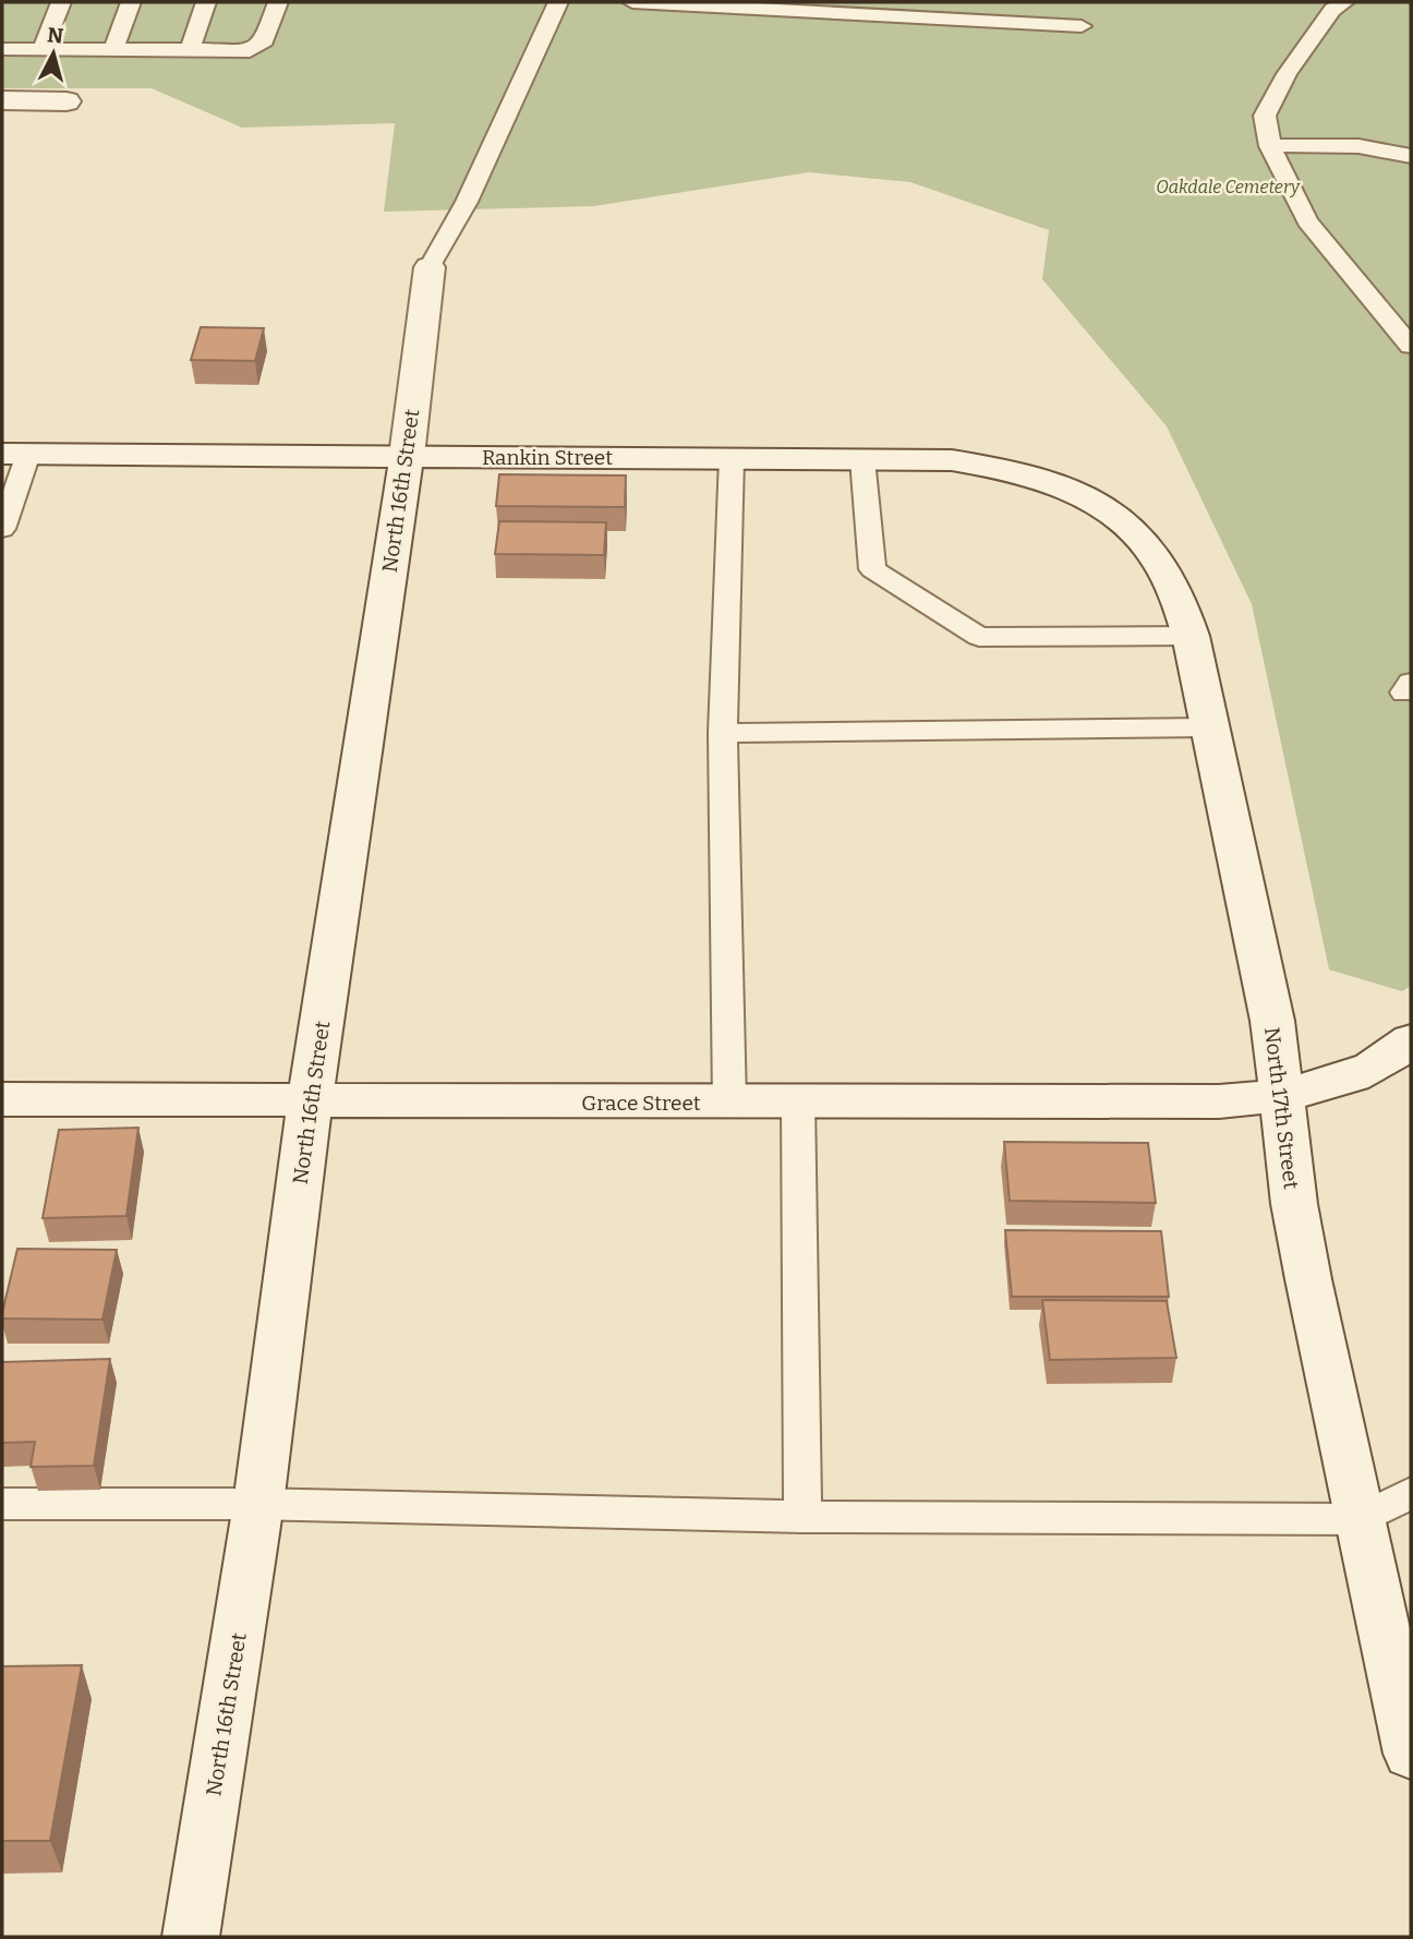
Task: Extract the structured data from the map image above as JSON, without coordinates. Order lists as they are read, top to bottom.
{
  "streets": {
    "street": [
      "Rankin Street",
      "North 16th Street",
      "Grace Street",
      "North 17th Street"
    ]
  },
  "crossings": [
    ["Rankin Street", "North 16th Street"],
    ["Rankin Street", "North 17th Street"],
    ["North 16th Street", "Grace Street"],
    ["Grace Street", "North 17th Street"]
  ],
  "parks": ["Oakdale Cemetery"],
  "north": "top"
}
